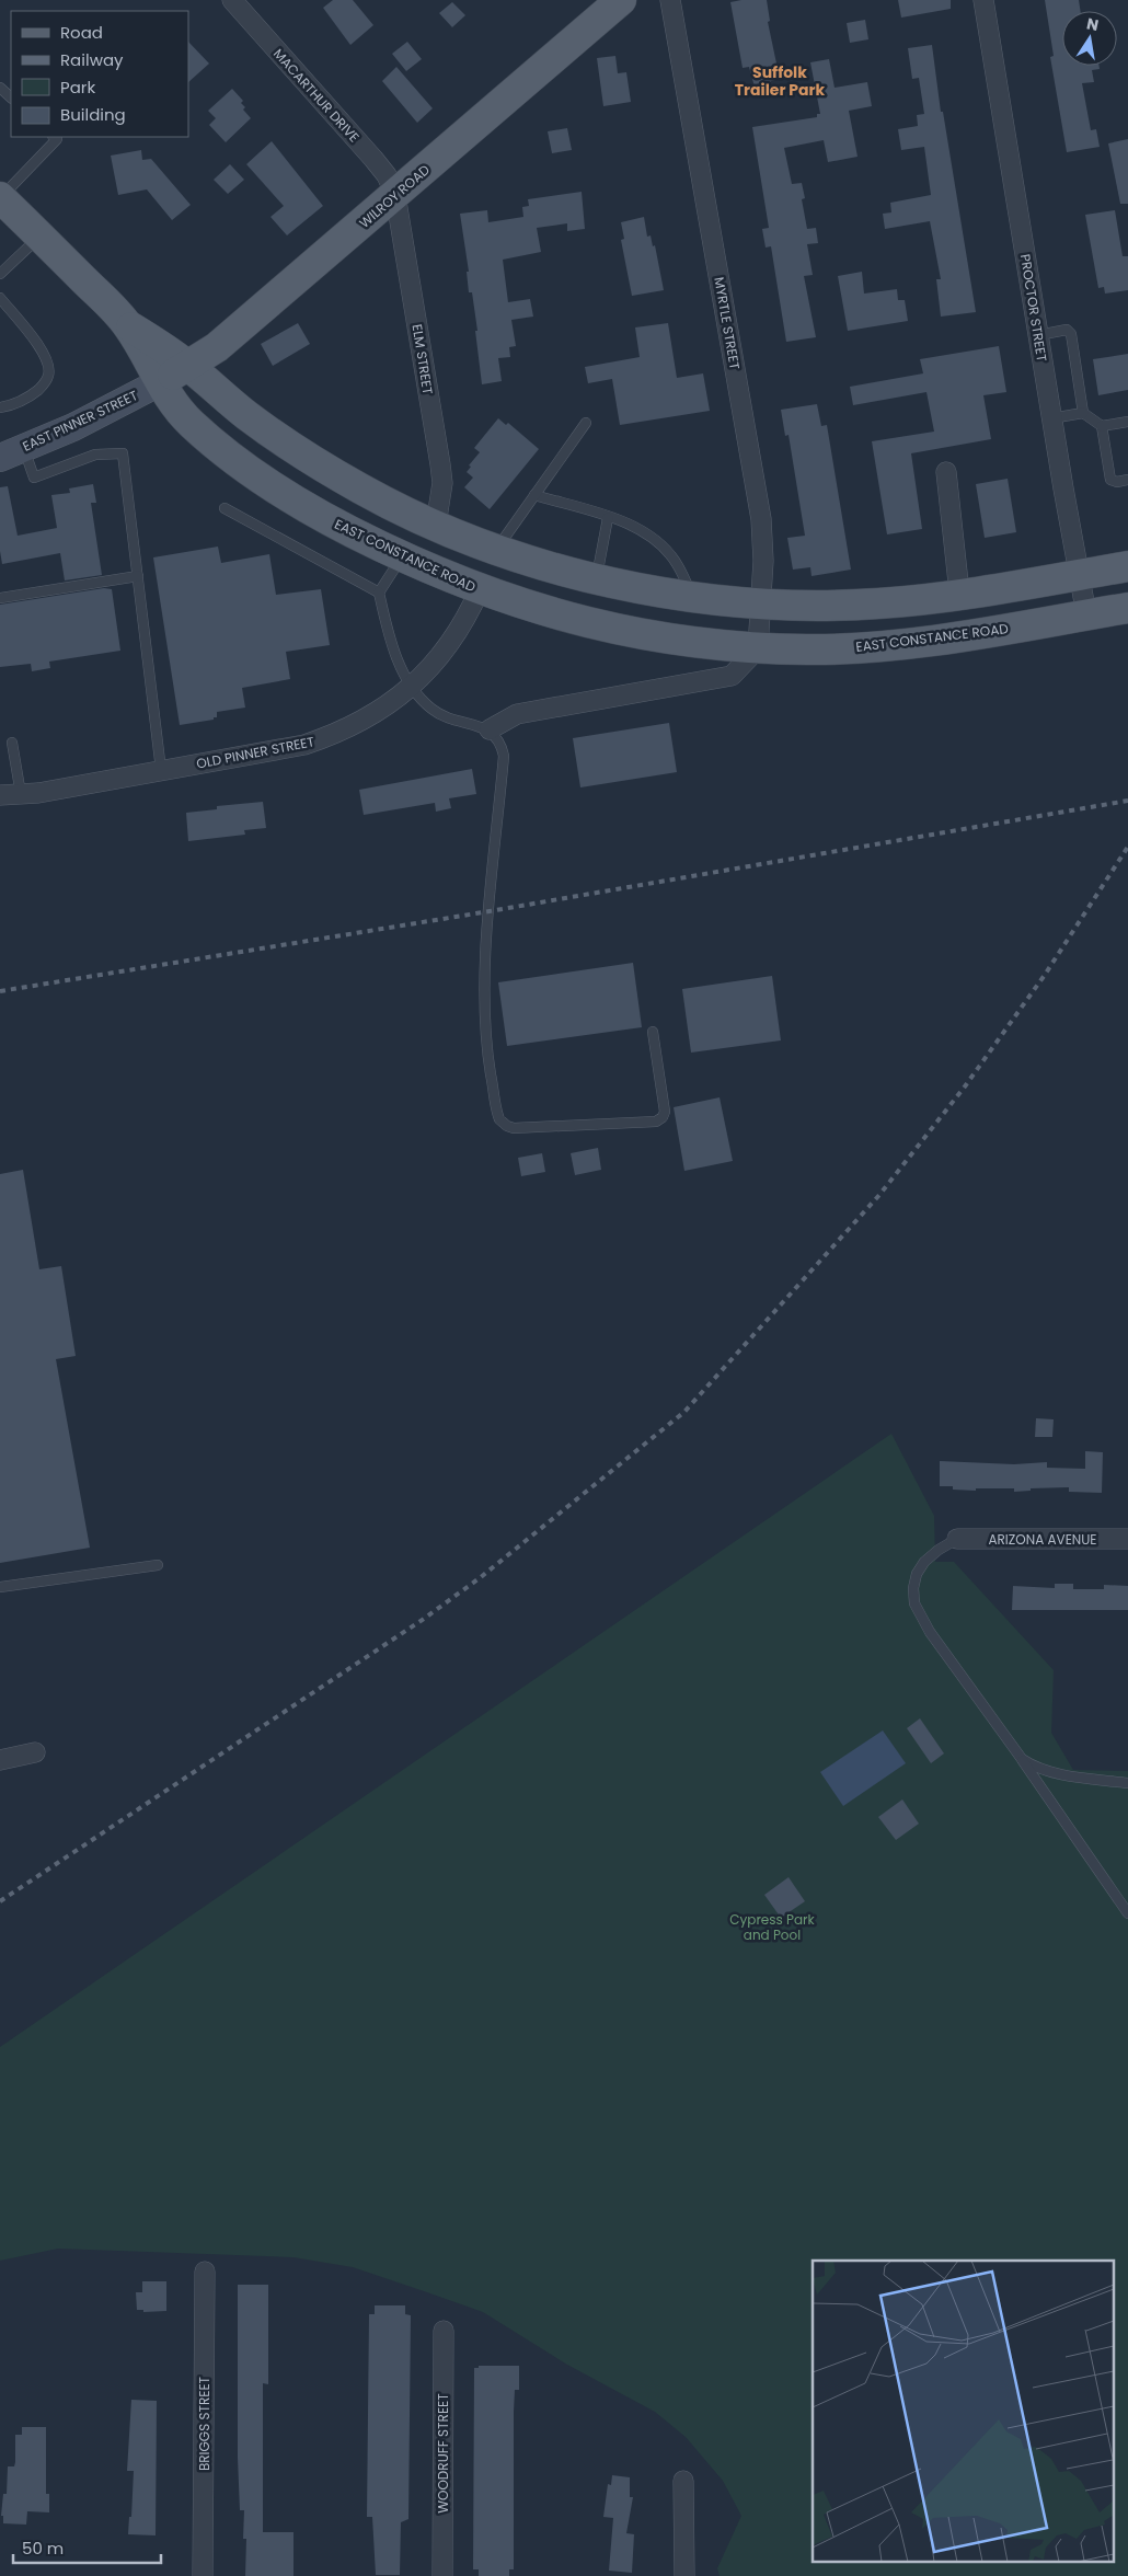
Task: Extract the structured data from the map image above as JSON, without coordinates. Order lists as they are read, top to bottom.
{
  "streets": {
    "main road": ["WILROY ROAD", "EAST PINNER STREET", "EAST CONSTANCE ROAD"],
    "street": [
      "MACARTHUR DRIVE",
      "PROCTOR STREET",
      "MYRTLE STREET",
      "ELM STREET",
      "OLD PINNER STREET",
      "ARIZONA AVENUE",
      "BRIGGS STREET",
      "WOODRUFF STREET"
    ]
  },
  "crossings": [
    ["MACARTHUR DRIVE", "WILROY ROAD"],
    ["MACARTHUR DRIVE", "ELM STREET"],
    ["WILROY ROAD", "ELM STREET"],
    ["WILROY ROAD", "EAST PINNER STREET"],
    ["WILROY ROAD", "EAST CONSTANCE ROAD"],
    ["PROCTOR STREET", "EAST CONSTANCE ROAD"],
    ["MYRTLE STREET", "EAST CONSTANCE ROAD"],
    ["ELM STREET", "EAST CONSTANCE ROAD"],
    ["EAST PINNER STREET", "EAST CONSTANCE ROAD"],
    ["EAST CONSTANCE ROAD", "OLD PINNER STREET"]
  ],
  "districts": ["Suffolk Trailer Park"],
  "parks": ["Cypress Park and Pool"],
  "legend": [
    "Road",
    "Railway",
    "Park",
    "Building"
  ],
  "scale_bar": "50 m",
  "north": "top"
}
